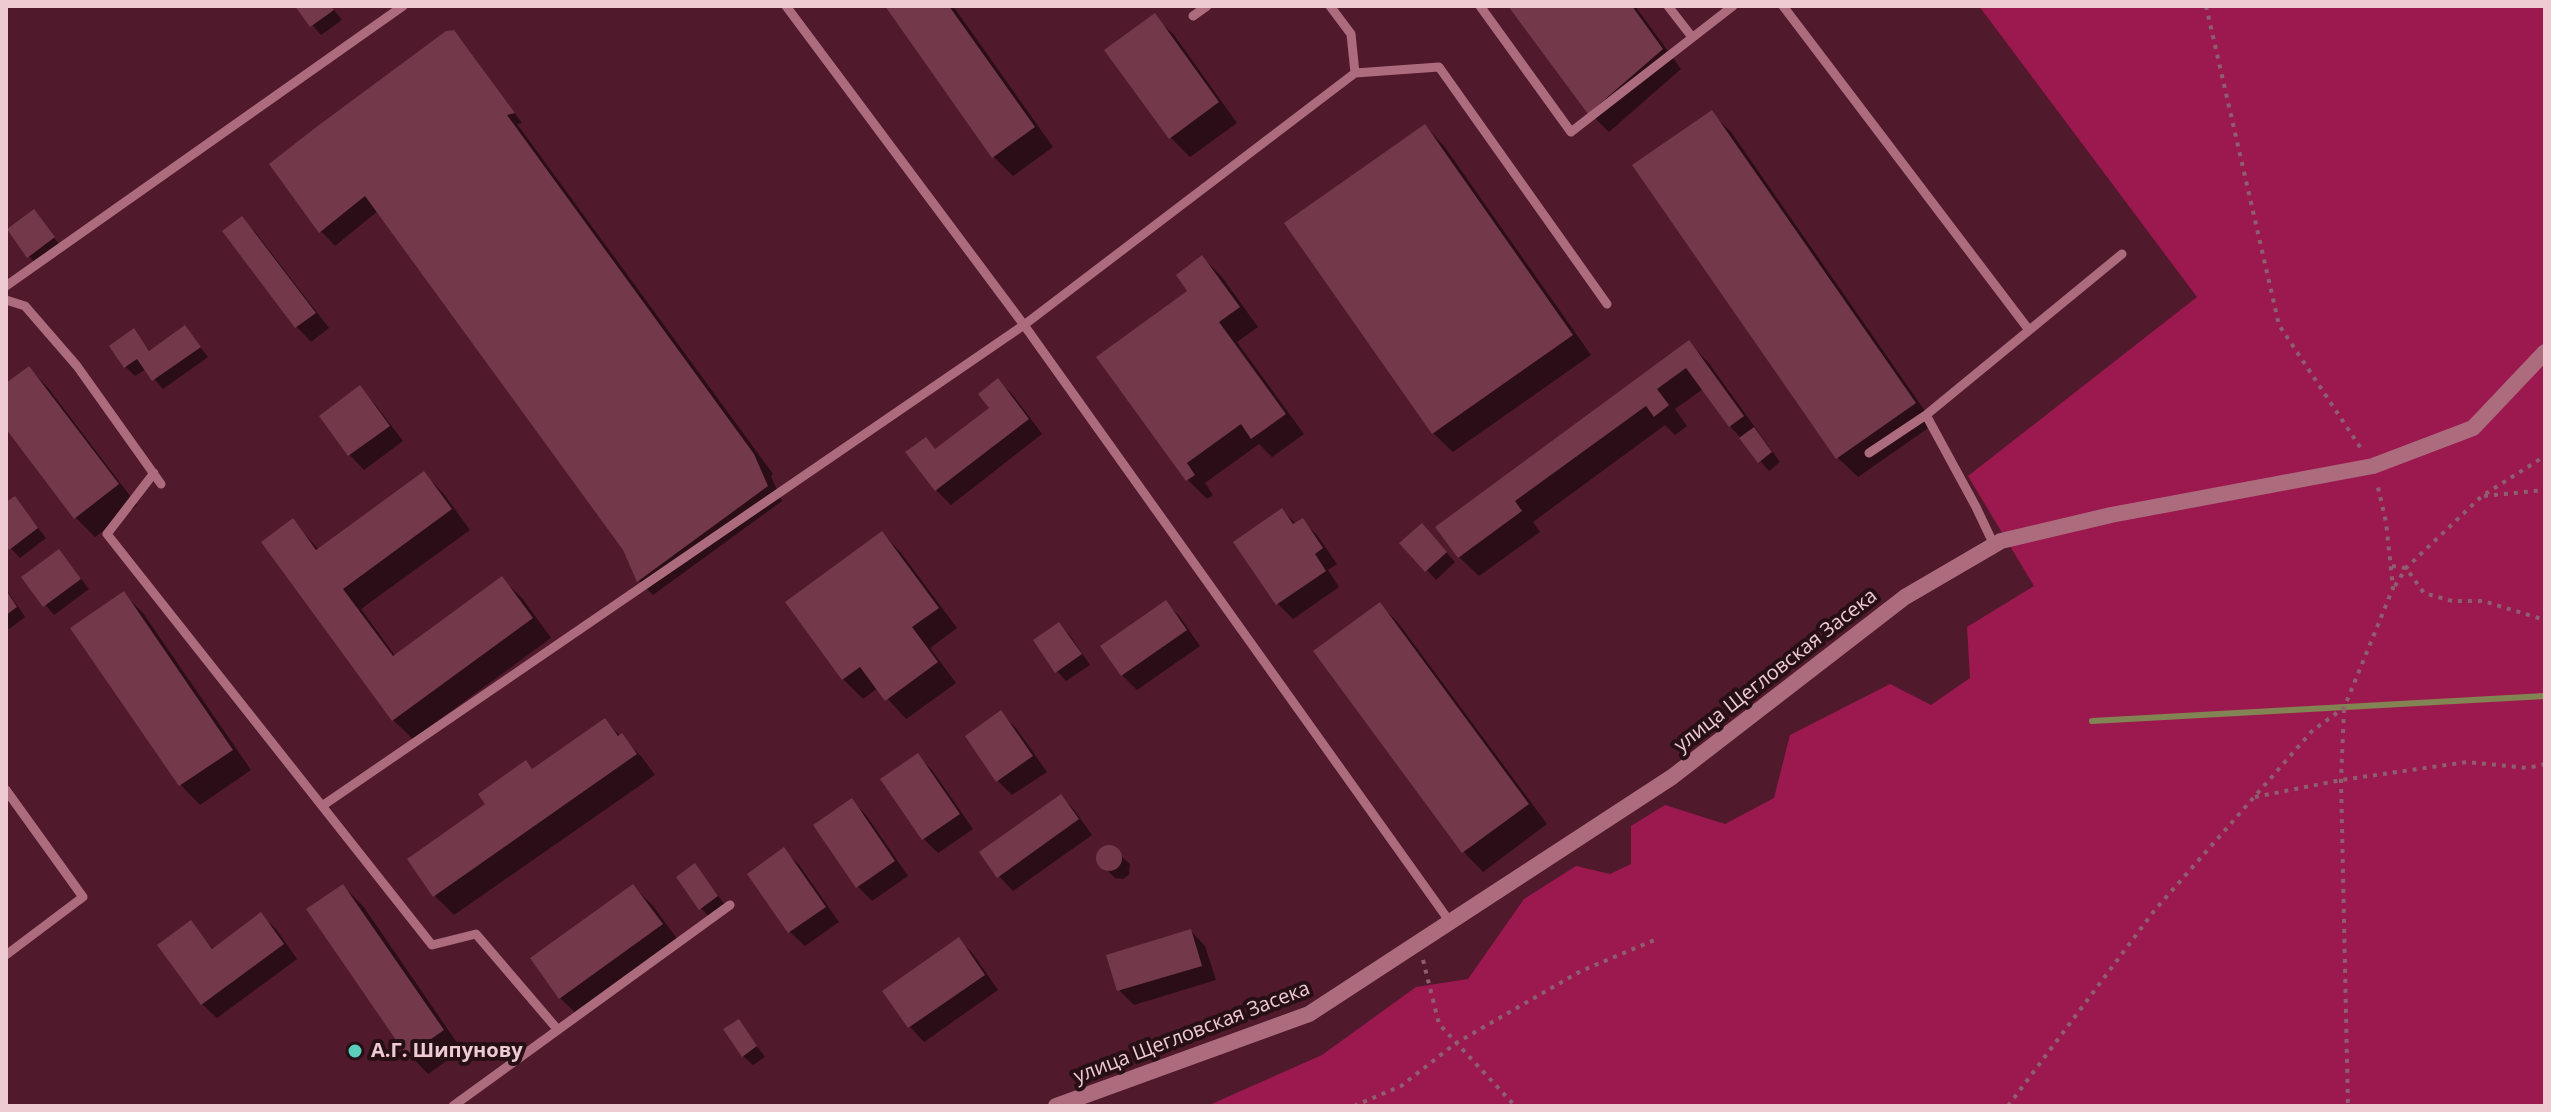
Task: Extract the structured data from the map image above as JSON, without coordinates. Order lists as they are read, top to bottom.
{
  "streets": {
    "street": ["улица Щегловская Засека"]
  },
  "places": ["А.Г. Шипунову"]
}
